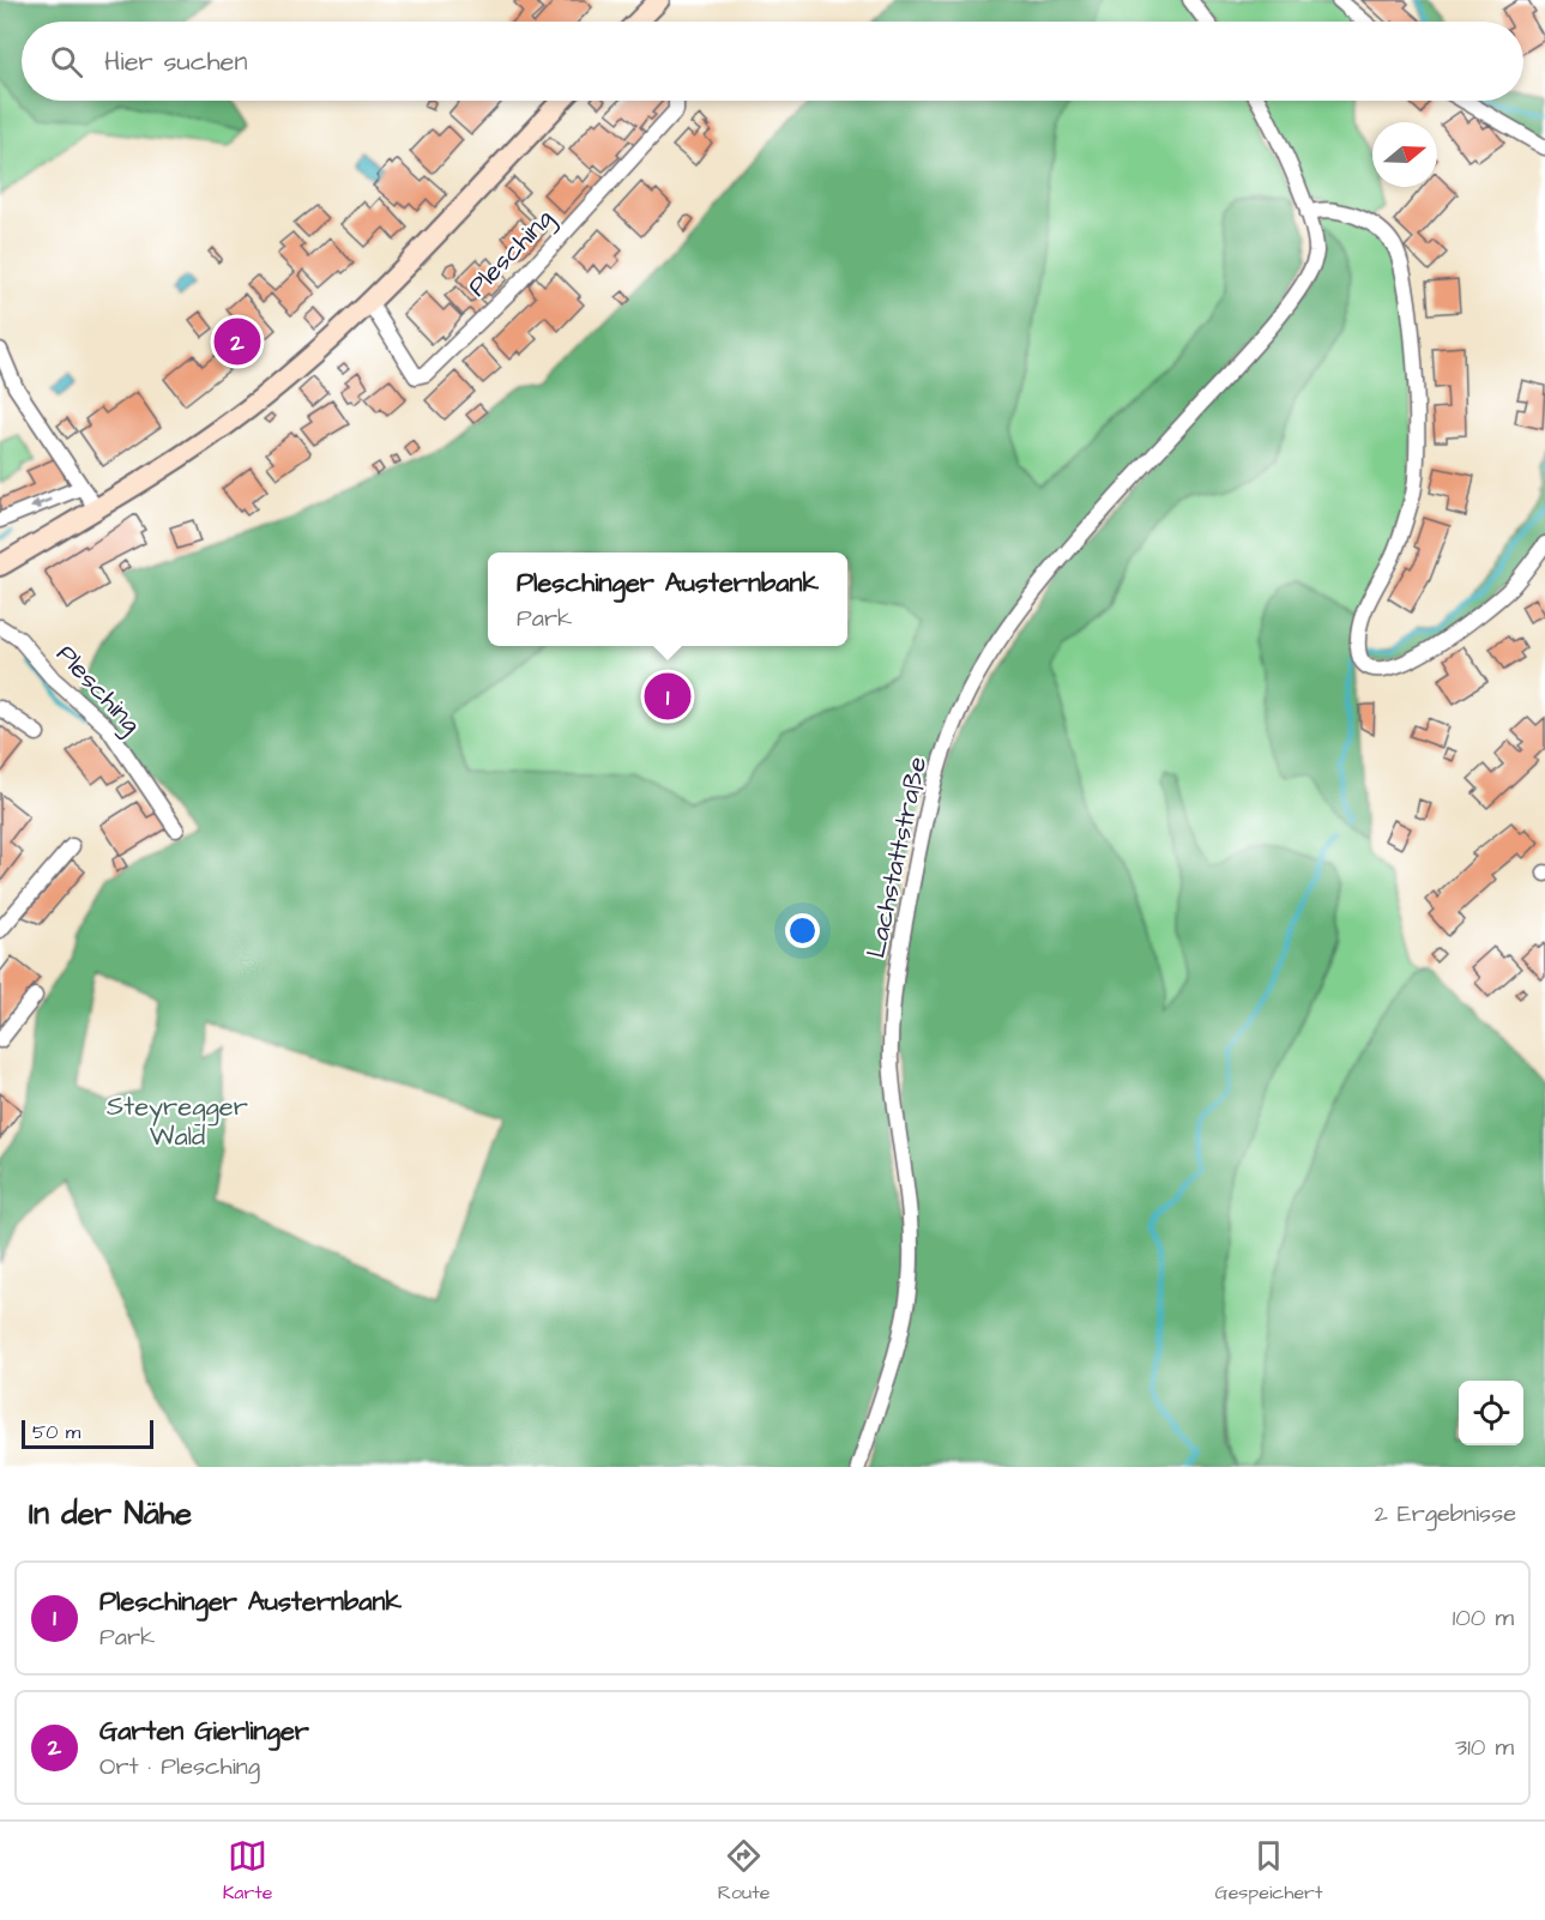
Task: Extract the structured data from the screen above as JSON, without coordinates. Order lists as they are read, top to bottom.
{
  "streets": {
    "street": ["Plesching", "Lachstattstraße"]
  },
  "parks": ["Steyregger Wald"],
  "scale_bar": "50 m",
  "north": "right",
  "page": {
    "search": "Hier suchen",
    "pins": ["2", "1"],
    "popup": ["Pleschinger Austernbank", "Park"],
    "scale": "50 m",
    "heading": ["In der Nähe", "2 Ergebnisse"],
    "list": [
      {
        "mark": "1",
        "name": "Pleschinger Austernbank",
        "note": "Park",
        "value": "100 m"
      },
      {
        "mark": "2",
        "name": "Garten Gierlinger",
        "note": "Ort · Plesching",
        "value": "310 m"
      }
    ],
    "nav": ["Karte", "Route", "Gespeichert"]
  }
}
